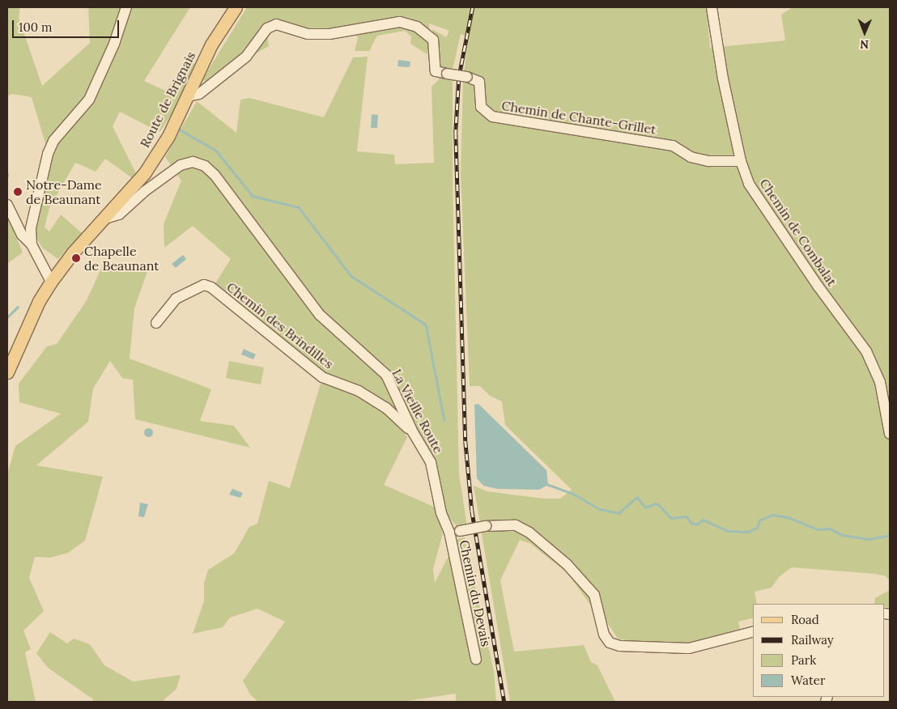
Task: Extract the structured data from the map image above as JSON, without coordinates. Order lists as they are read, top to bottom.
{
  "streets": {
    "main road": ["Route de Brignais"],
    "street": [
      "Chemin de Chante-Grillet",
      "Chemin de Combalat",
      "Chemin des Brindilles",
      "La Vieille Route",
      "Chemin du Devais"
    ]
  },
  "crossings": [
    ["Route de Brignais", "Chemin de Chante-Grillet"],
    ["Route de Brignais", "La Vieille Route"],
    ["Chemin de Chante-Grillet", "Chemin de Combalat"],
    ["Chemin des Brindilles", "La Vieille Route"],
    ["La Vieille Route", "Chemin du Devais"]
  ],
  "places": ["Notre-Dame de Beaunant", "Chapelle de Beaunant"],
  "legend": [
    "Road",
    "Railway",
    "Park",
    "Water"
  ],
  "scale_bar": "100 m",
  "north": "bottom"
}
